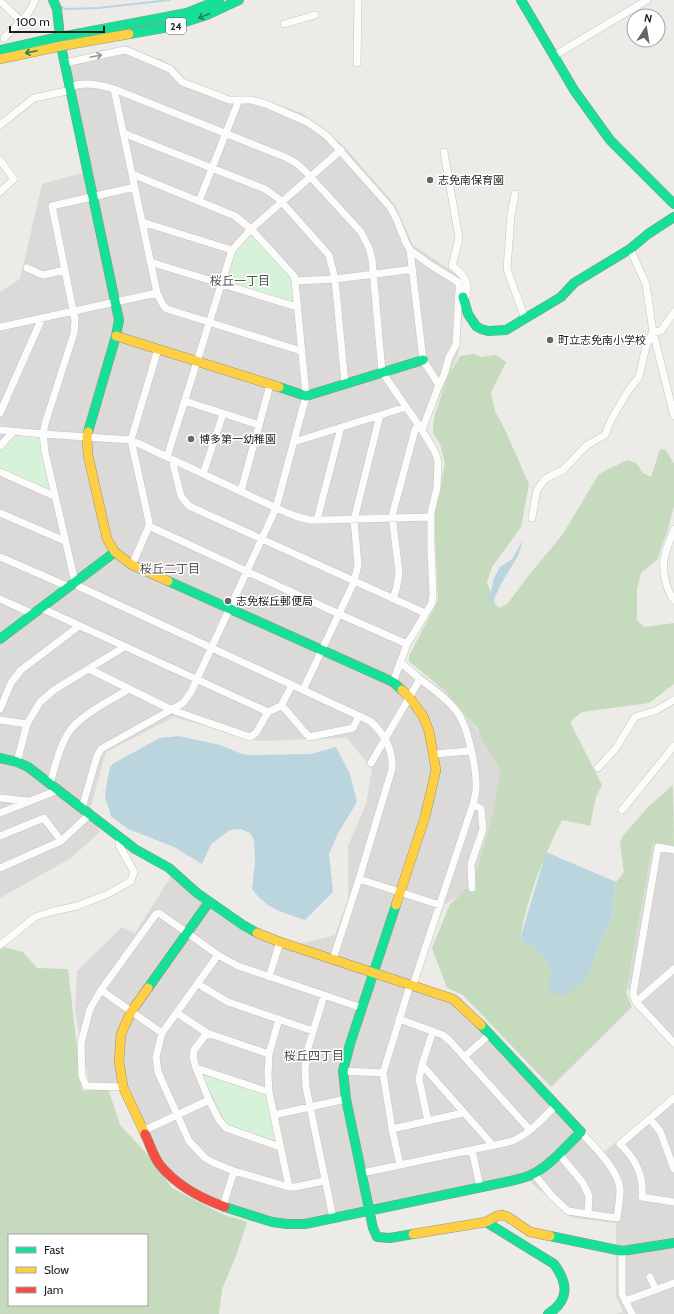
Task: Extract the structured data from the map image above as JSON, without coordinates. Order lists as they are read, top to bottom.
{
  "streets": {
    "street": ["24"]
  },
  "districts": ["桜丘一丁目", "桜丘二丁目", "桜丘四丁目"],
  "places": [
    "志免南保育園",
    "町立志免南小学校",
    "博多第一幼稚園",
    "志免桜丘郵便局"
  ],
  "legend": ["Fast", "Slow", "Jam"],
  "scale_bar": "100 m",
  "north": "top"
}
